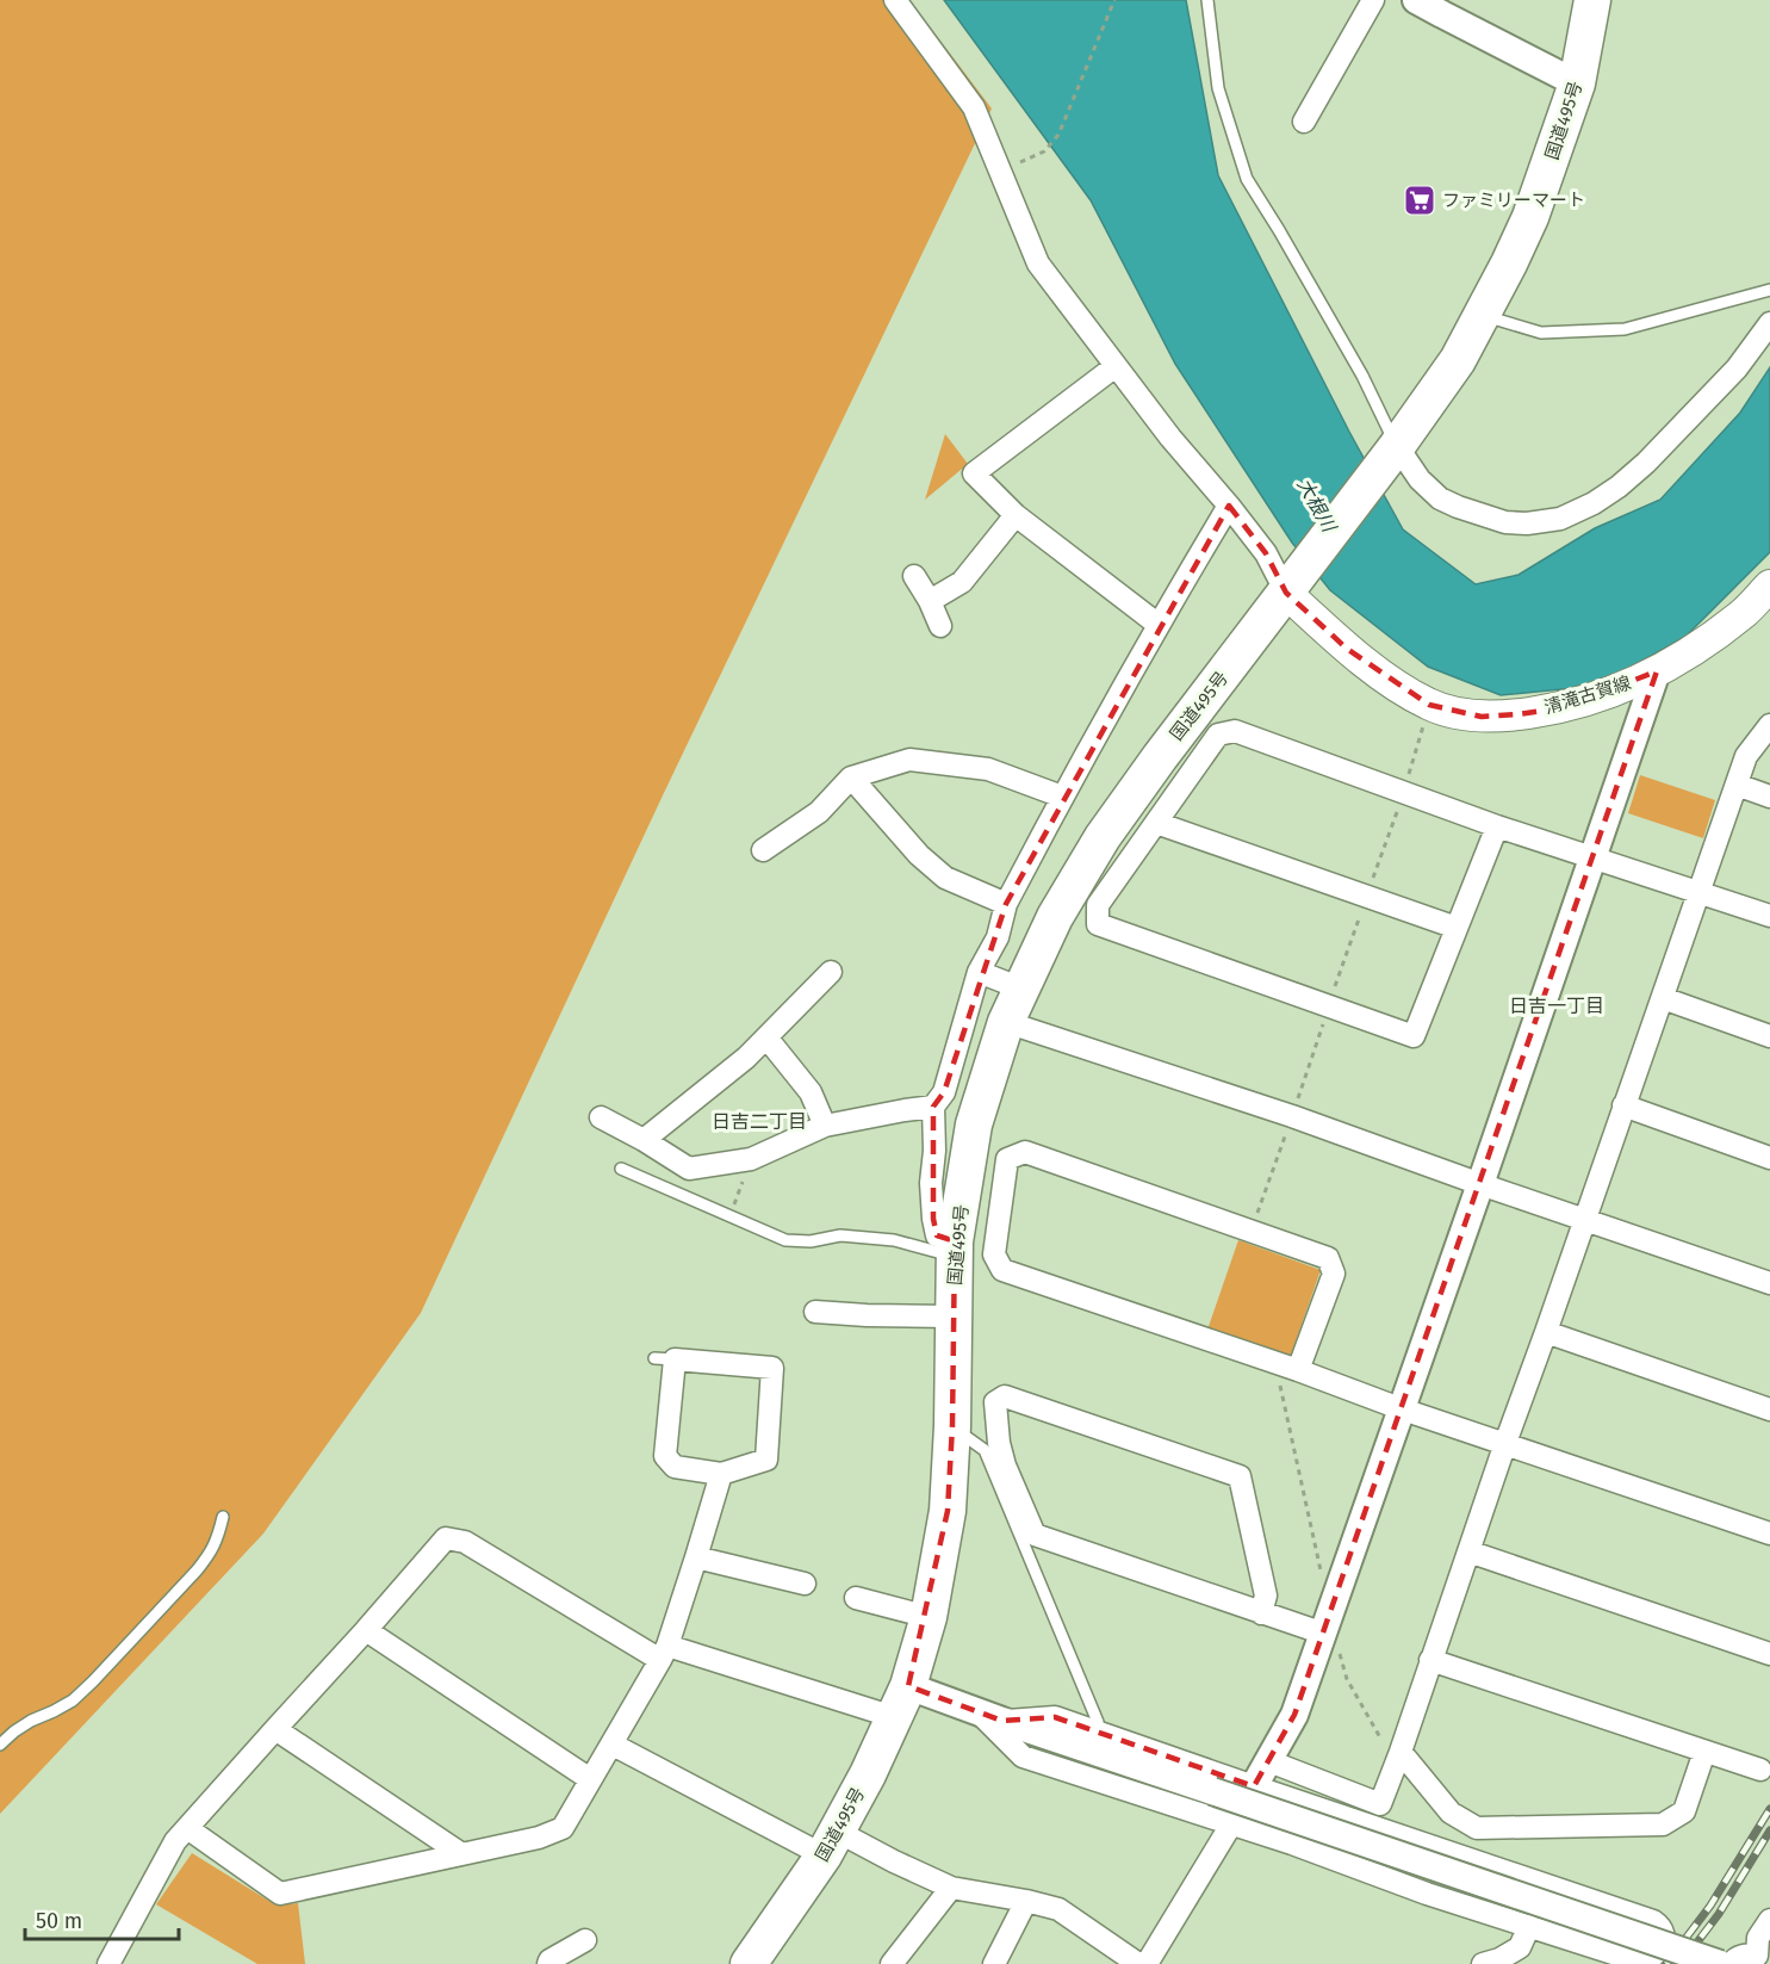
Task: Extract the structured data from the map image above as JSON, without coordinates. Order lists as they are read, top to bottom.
{
  "streets": {
    "highway": ["国道495号"],
    "main road": ["清滝古賀線"]
  },
  "crossings": [
    ["国道495号", "清滝古賀線"]
  ],
  "districts": ["日吉一丁目", "日吉二丁目"],
  "water": ["大根川"],
  "places": {
    "supermarket": ["ファミリーマート"]
  },
  "scale_bar": "50 m"
}
